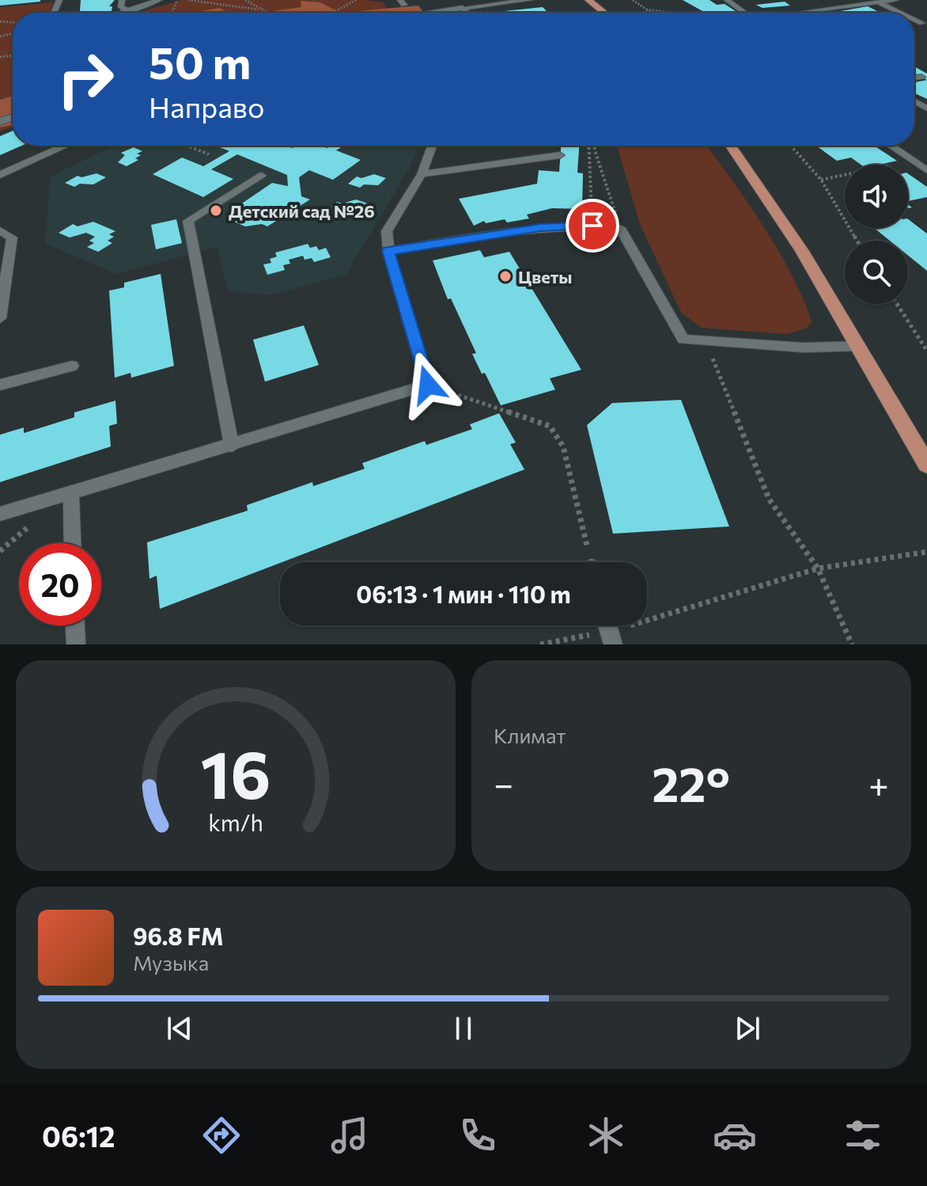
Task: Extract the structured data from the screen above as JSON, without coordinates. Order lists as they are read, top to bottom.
{
  "places": ["Детский сад №26", "Цветы"],
  "page": {
    "turn": ["50 m", "Направо"],
    "limit": "20",
    "trip": "06:13 · 1 мин · 110 m",
    "tile": "Климат",
    "heat": ["−", "22°", "+"],
    "song": ["96.8 FM", "Музыка"],
    "tabs": "06:12",
    "gauge": ["16", "km/h"]
  }
}
